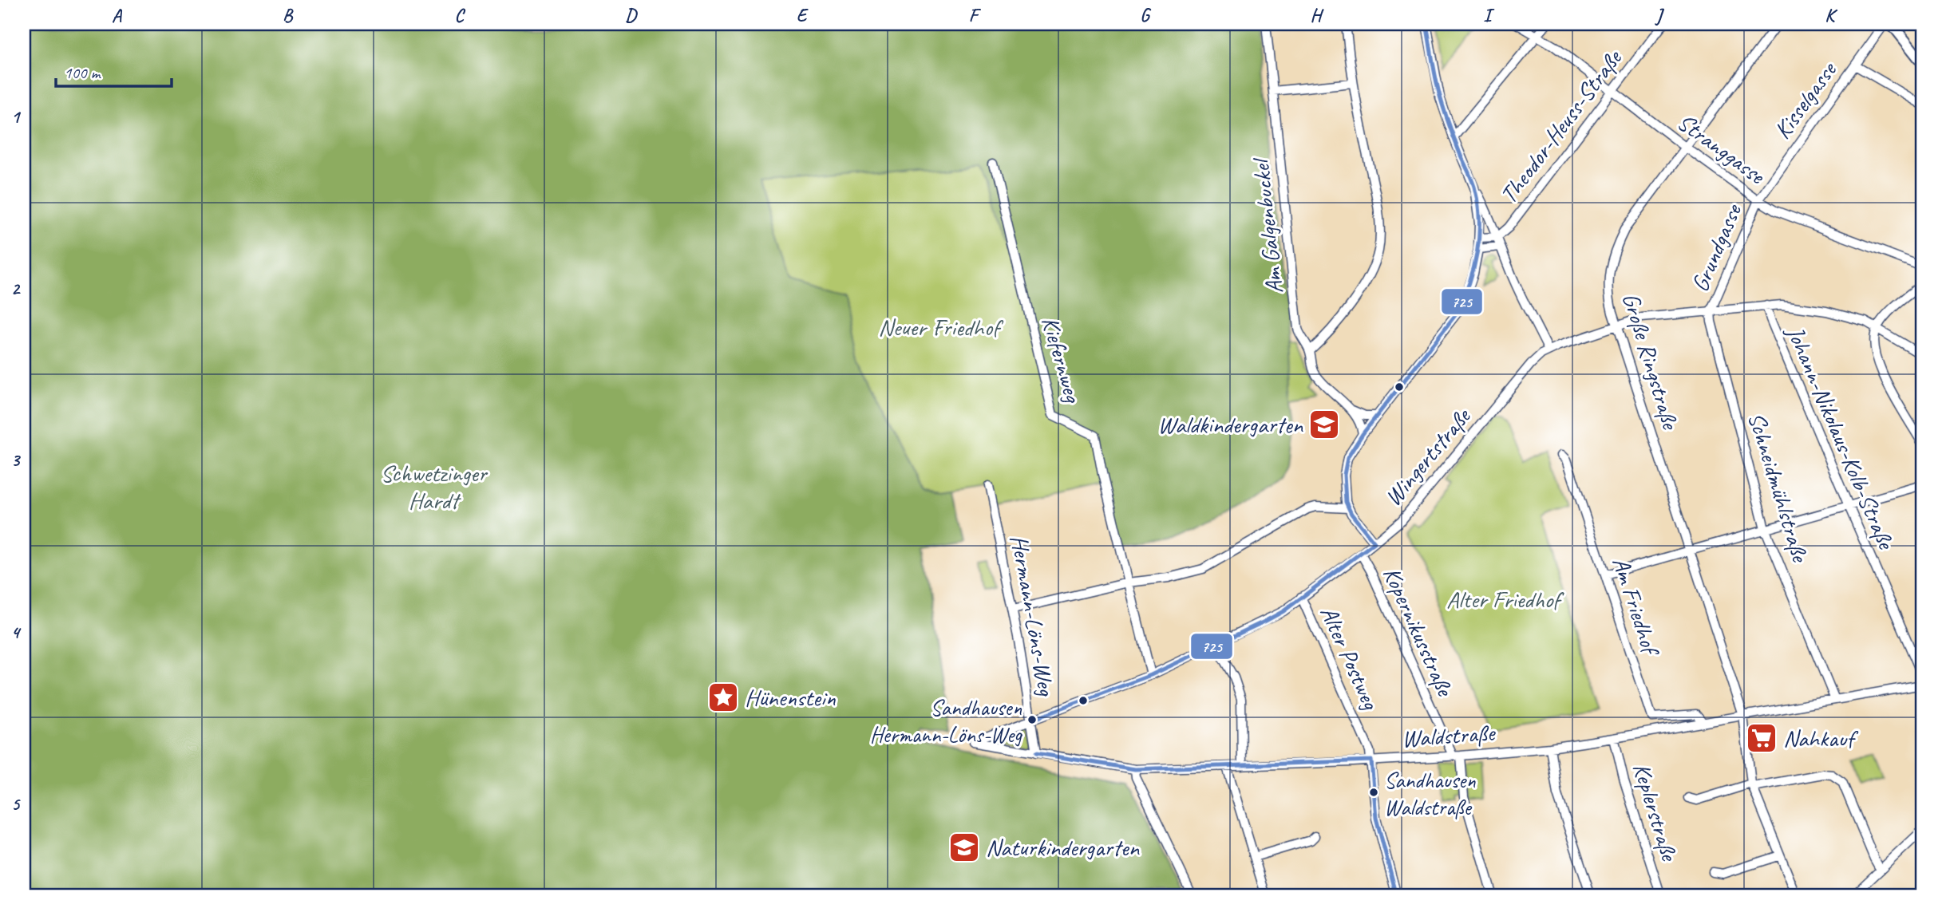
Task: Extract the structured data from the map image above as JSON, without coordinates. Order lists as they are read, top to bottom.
{
  "streets": {
    "street": [
      "Kisselgasse",
      "Theodor-Heuss-Straße",
      "Stranggasse",
      "Am Galgenbuckel",
      "Grundgasse",
      "Kiefernweg",
      "Große Ringstraße",
      "Johann-Nikolaus-Kolb-Straße",
      "Wingertstraße",
      "Schneidmühlstraße",
      "Am Friedhof",
      "Hermann-Löns-Weg",
      "Kopernikusstraße",
      "Alter Postweg",
      "Waldstraße",
      "Keplerstraße"
    ]
  },
  "crossings": [
    ["Kisselgasse", "Stranggasse"],
    ["Kisselgasse", "Grundgasse"],
    ["Theodor-Heuss-Straße", "Stranggasse"],
    ["Stranggasse", "Grundgasse"],
    ["Stranggasse", "Große Ringstraße"],
    ["Grundgasse", "Wingertstraße"],
    ["Grundgasse", "Schneidmühlstraße"],
    ["Kiefernweg", "Wingertstraße"],
    ["Große Ringstraße", "Wingertstraße"],
    ["Große Ringstraße", "Waldstraße"],
    ["Johann-Nikolaus-Kolb-Straße", "Wingertstraße"],
    ["Wingertstraße", "Schneidmühlstraße"],
    ["Wingertstraße", "Hermann-Löns-Weg"],
    ["Wingertstraße", "Kopernikusstraße"],
    ["Wingertstraße", "Alter Postweg"],
    ["Wingertstraße", "Waldstraße"],
    ["Schneidmühlstraße", "Waldstraße"],
    ["Am Friedhof", "Waldstraße"],
    ["Hermann-Löns-Weg", "Waldstraße"],
    ["Kopernikusstraße", "Waldstraße"],
    ["Alter Postweg", "Waldstraße"],
    ["Waldstraße", "Keplerstraße"]
  ],
  "parks": ["Neuer Friedhof", "Schwetzinger Hardt", "Alter Friedhof"],
  "places": {
    "school or university": ["Waldkindergarten", "Naturkindergarten"],
    "place": ["Hünenstein"],
    "other": ["Sandhausen Hermann-Löns-Weg", "Sandhausen Waldstraße"],
    "supermarket": ["Nahkauf"]
  },
  "lines": ["transit line 725"],
  "scale_bar": "100 m",
  "grid": {
    "columns": [
      "A",
      "B",
      "C",
      "D",
      "E",
      "F",
      "G",
      "H",
      "I",
      "J",
      "K"
    ],
    "rows": [
      "1",
      "2",
      "3",
      "4",
      "5"
    ]
  }
}
